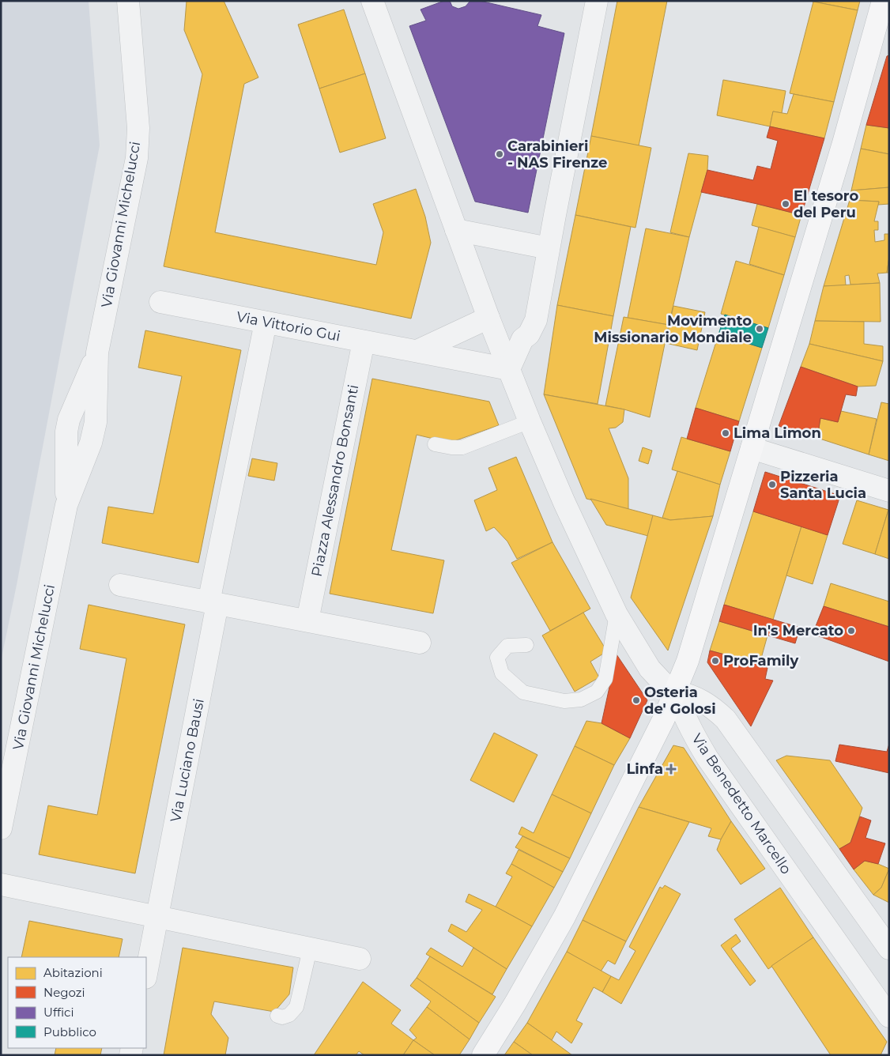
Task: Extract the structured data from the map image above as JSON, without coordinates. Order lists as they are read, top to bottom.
{
  "streets": {
    "street": [
      "Via Giovanni Michelucci",
      "Via Vittorio Gui",
      "Piazza Alessandro Bonsanti",
      "Via Luciano Bausi",
      "Via Benedetto Marcello"
    ]
  },
  "crossings": [
    ["Via Vittorio Gui", "Piazza Alessandro Bonsanti"]
  ],
  "places": {
    "other": [
      "Carabinieri - NAS Firenze",
      "El tesoro del Peru",
      "Movimento Missionario Mondiale",
      "Lima Limon",
      "Pizzeria Santa Lucia",
      "In's Mercato",
      "ProFamily",
      "Osteria de' Golosi"
    ],
    "health": ["Linfa"]
  },
  "legend": [
    "Abitazioni",
    "Negozi",
    "Uffici",
    "Pubblico"
  ]
}
